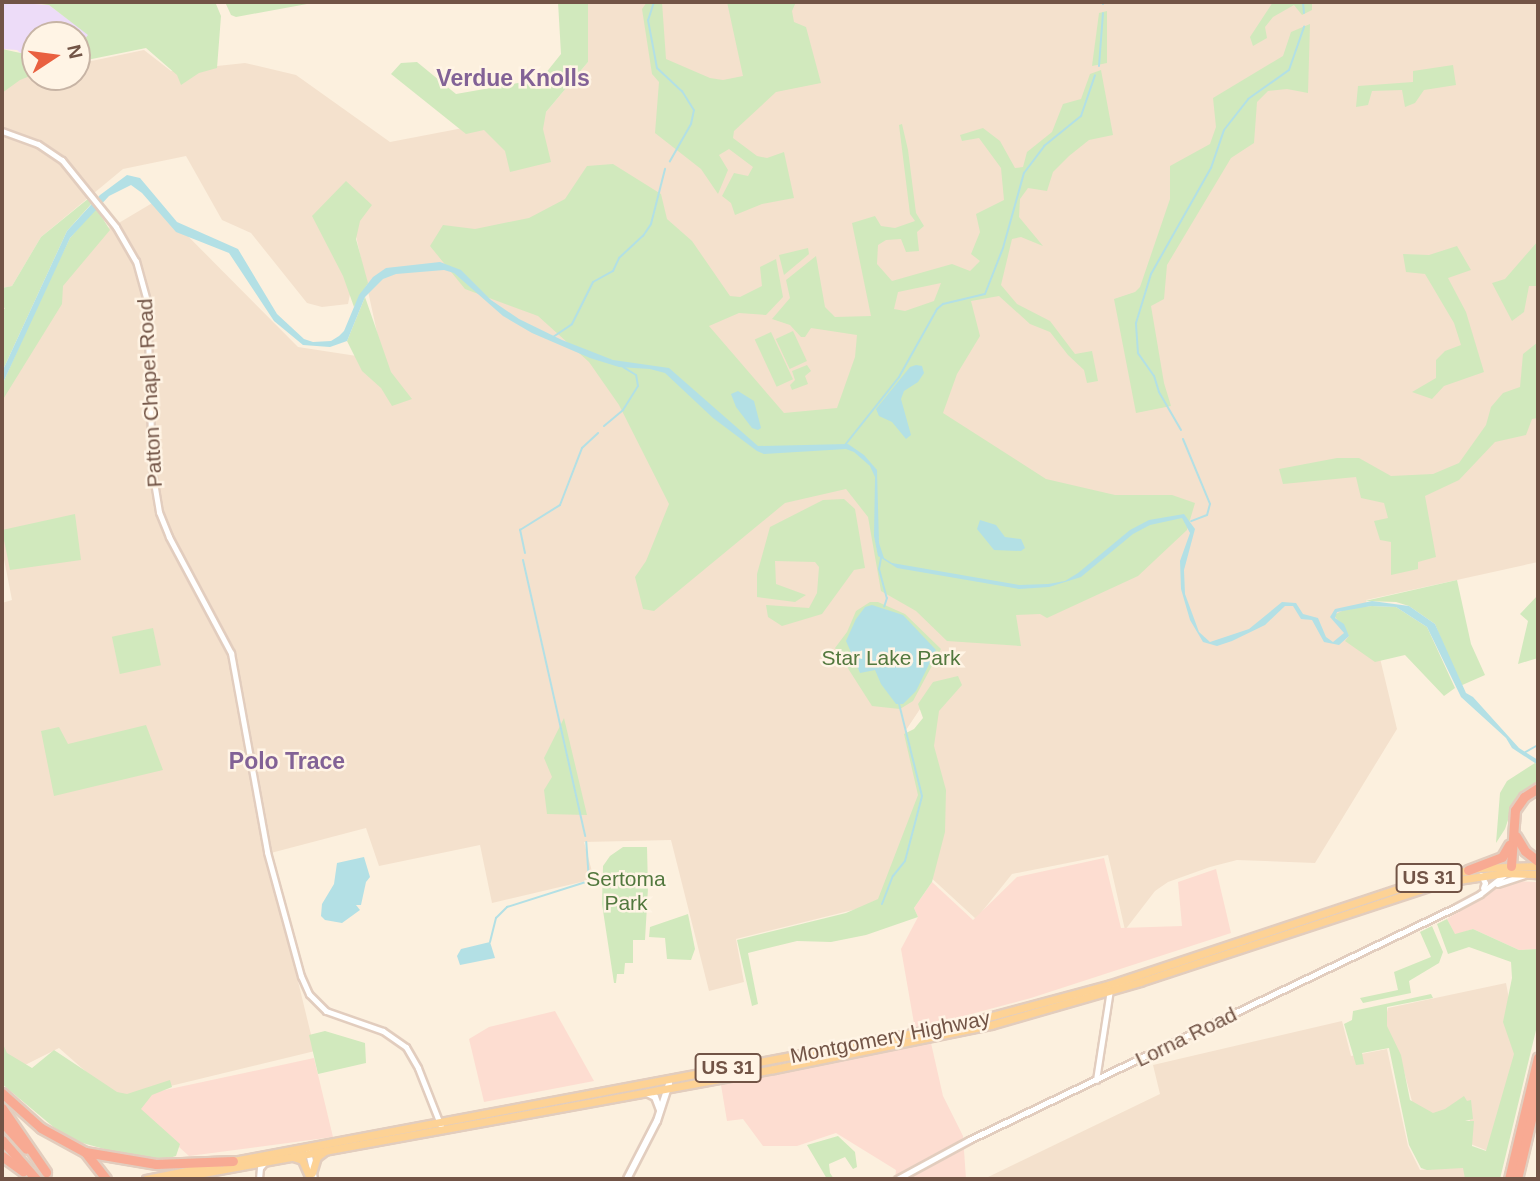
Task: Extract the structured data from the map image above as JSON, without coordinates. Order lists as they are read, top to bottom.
{
  "streets": {
    "main road": ["US 31", "Montgomery Highway"],
    "street": ["Patton Chapel Road", "Lorna Road"]
  },
  "crossings": [
    ["Patton Chapel Road", "Montgomery Highway"],
    ["Montgomery Highway", "Lorna Road"]
  ],
  "districts": ["Verdue Knolls", "Polo Trace"],
  "parks": ["Star Lake Park", "Sertoma Park"],
  "north": "right"
}
